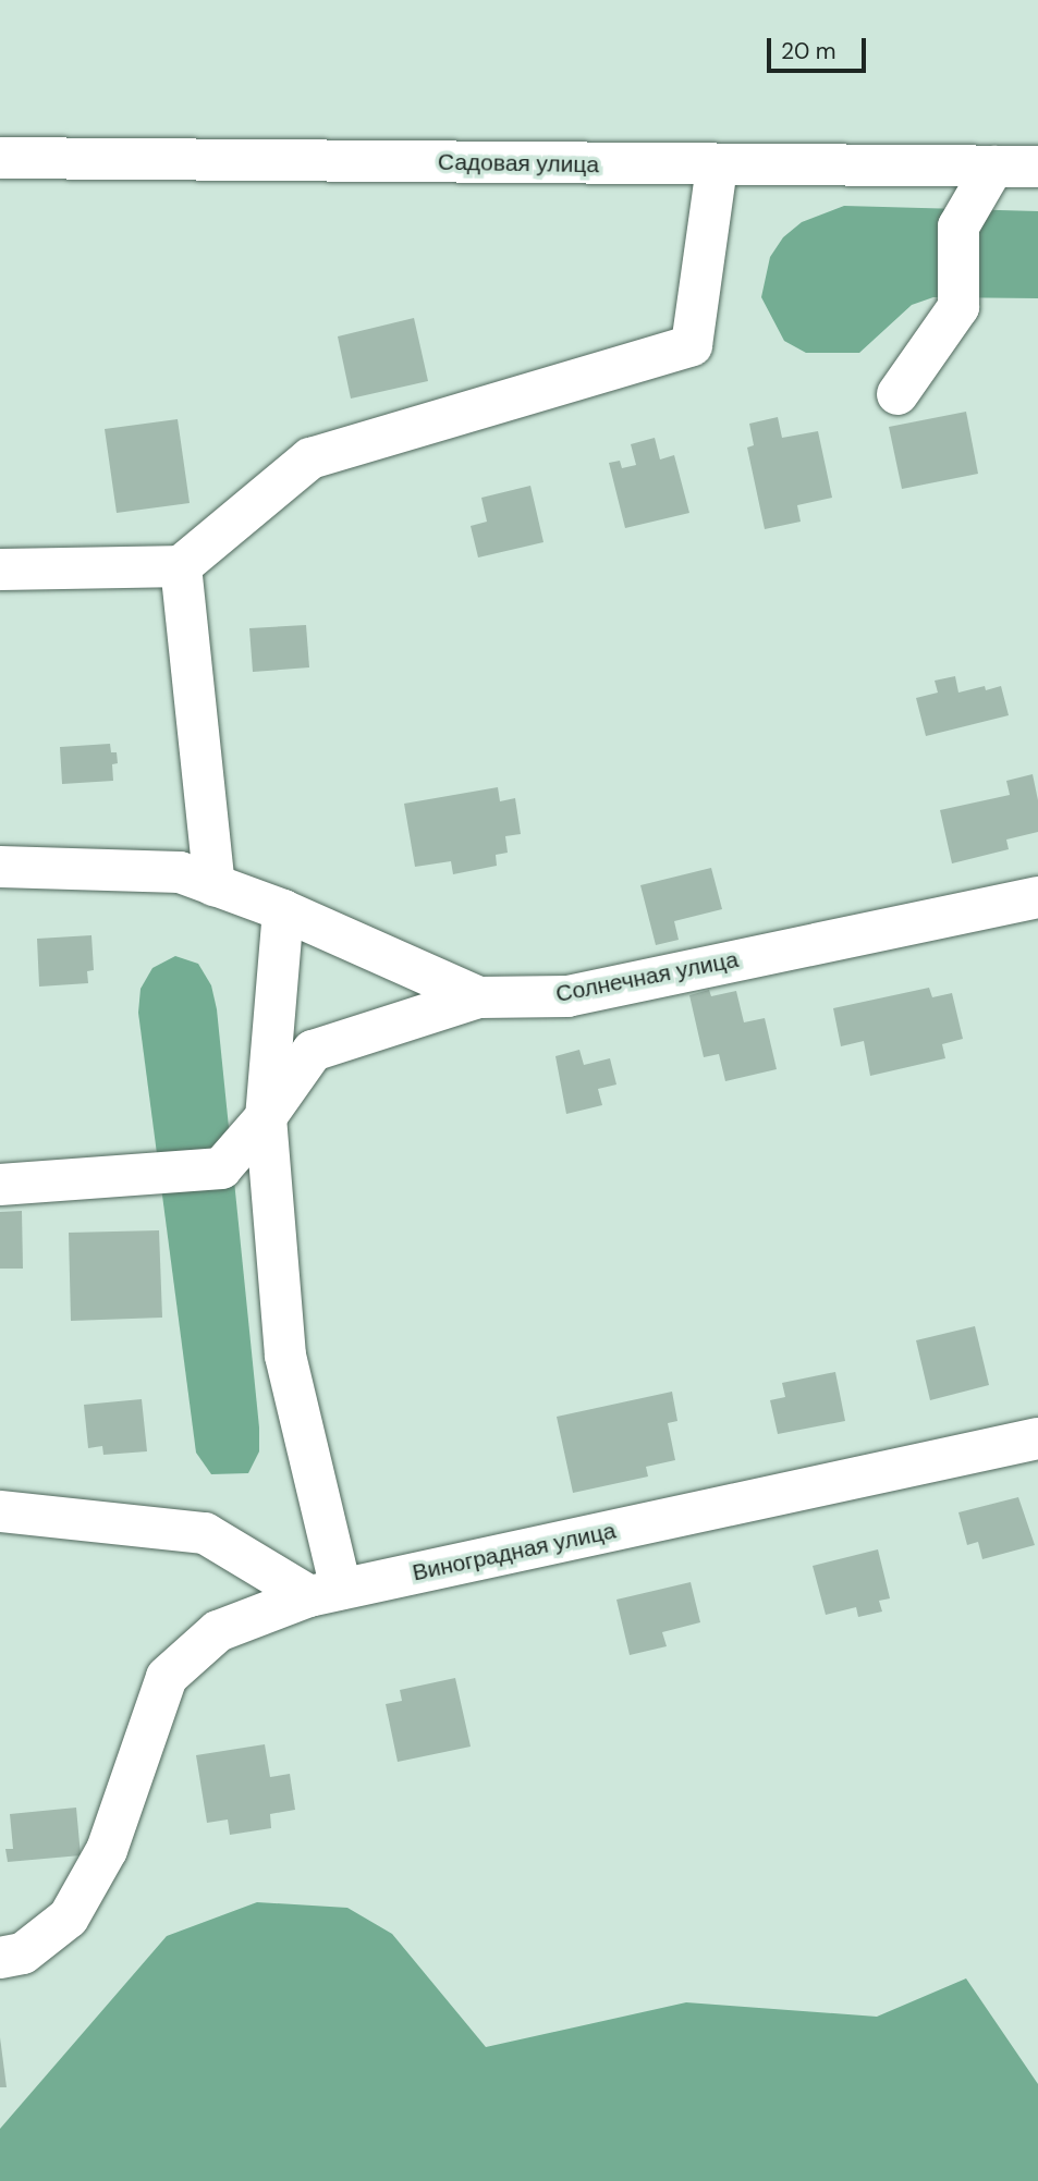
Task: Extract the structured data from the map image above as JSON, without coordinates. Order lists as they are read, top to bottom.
{
  "streets": {
    "street": ["Садовая улица", "Солнечная улица", "Виноградная улица"]
  },
  "scale_bar": "20 m"
}
